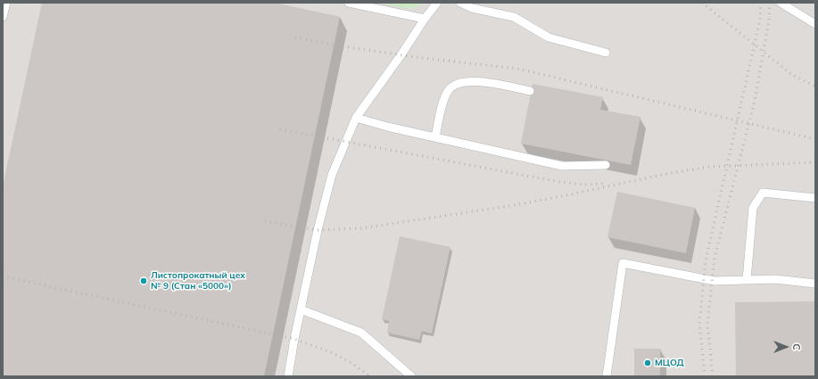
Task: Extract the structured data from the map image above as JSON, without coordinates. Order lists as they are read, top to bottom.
{
  "places": ["Листопрокатный цех № 9 (Стан «5000»)", "МЦОД"],
  "north": "right"
}
